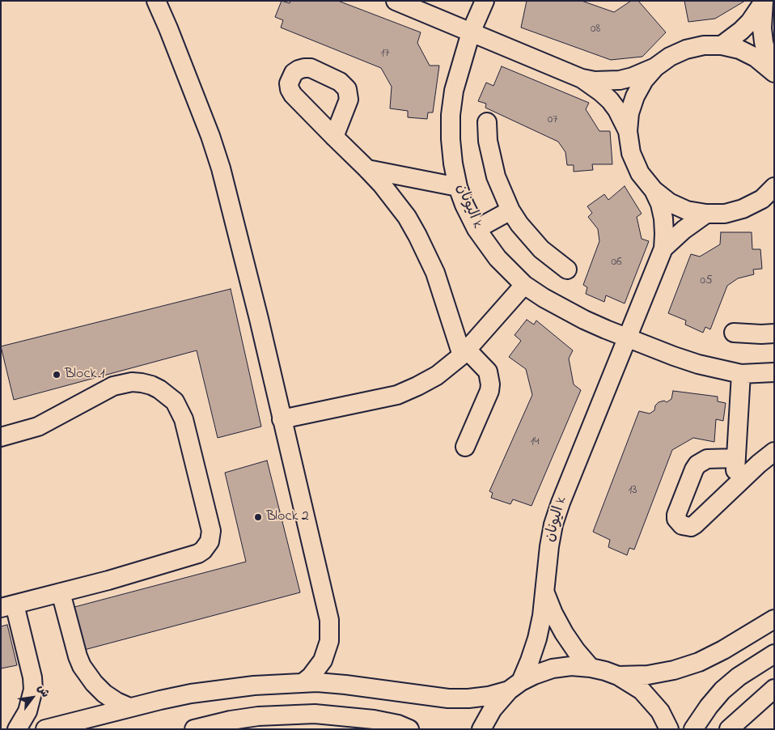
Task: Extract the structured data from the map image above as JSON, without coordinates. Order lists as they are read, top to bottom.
{
  "streets": {
    "street": ["اليونان k"]
  },
  "places": ["Block 1", "Block 2"],
  "house_numbers": [
    "08",
    "17",
    "07",
    "06",
    "05",
    "14",
    "13"
  ],
  "north": "top right"
}
